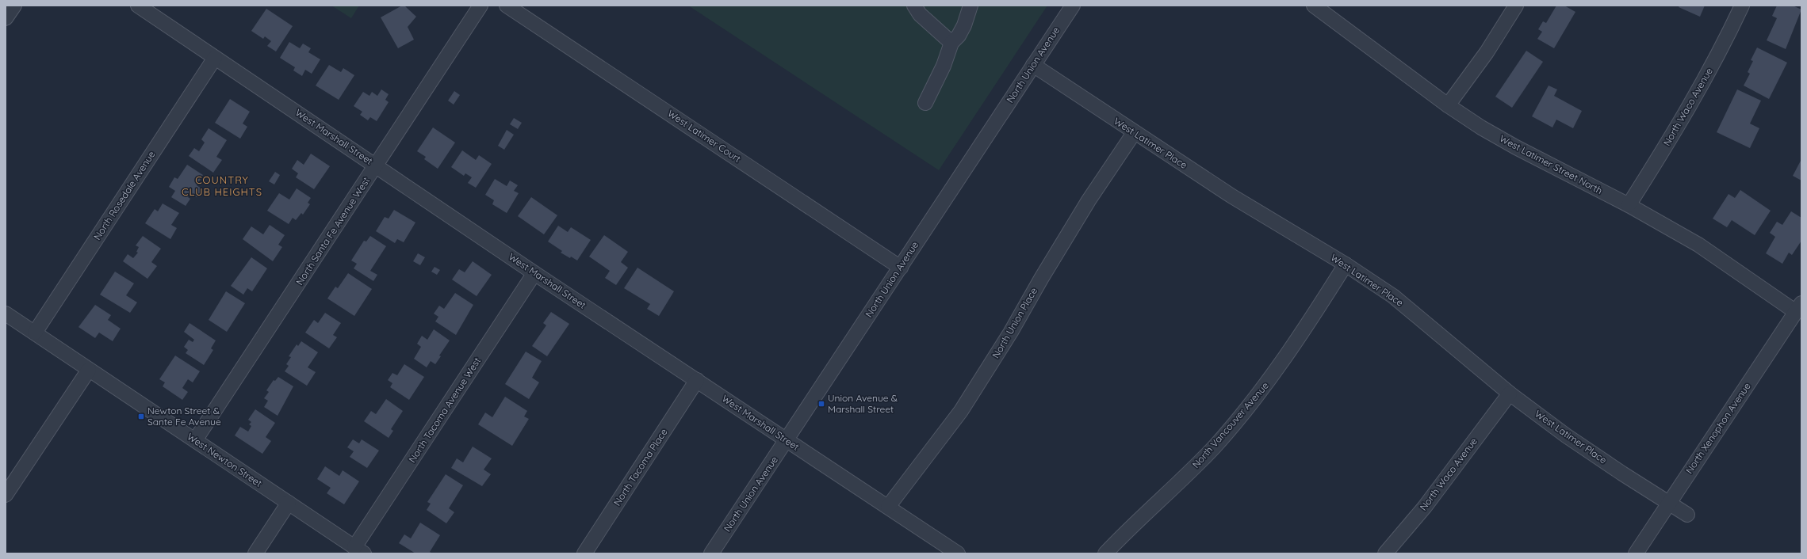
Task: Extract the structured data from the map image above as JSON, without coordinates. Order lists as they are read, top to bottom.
{
  "streets": {
    "street": [
      "North Union Avenue",
      "North Waco Avenue",
      "West Latimer Court",
      "West Marshall Street",
      "West Latimer Place",
      "West Latimer Street North",
      "North Rosedale Avenue",
      "North Santa Fe Avenue West",
      "North Union Place",
      "North Tacoma Avenue West",
      "North Vancouver Avenue",
      "North Xenophon Avenue",
      "West Newton Street",
      "North Tacoma Place"
    ]
  },
  "crossings": [
    ["North Union Avenue", "West Latimer Court"],
    ["North Union Avenue", "West Marshall Street"],
    ["North Union Avenue", "West Latimer Place"],
    ["North Waco Avenue", "West Latimer Place"],
    ["North Waco Avenue", "West Latimer Street North"],
    ["West Marshall Street", "North Rosedale Avenue"],
    ["West Marshall Street", "North Santa Fe Avenue West"],
    ["West Marshall Street", "North Union Place"],
    ["West Marshall Street", "North Tacoma Avenue West"],
    ["West Marshall Street", "North Tacoma Place"],
    ["West Latimer Place", "North Union Place"],
    ["West Latimer Place", "North Vancouver Avenue"],
    ["West Latimer Place", "North Xenophon Avenue"],
    ["West Latimer Street North", "North Xenophon Avenue"],
    ["North Rosedale Avenue", "West Newton Street"],
    ["North Santa Fe Avenue West", "West Newton Street"],
    ["North Tacoma Avenue West", "West Newton Street"]
  ],
  "districts": ["COUNTRY CLUB HEIGHTS"],
  "places": {
    "transit": ["Union Avenue & Marshall Street", "Newton Street & Sante Fe Avenue"]
  }
}
